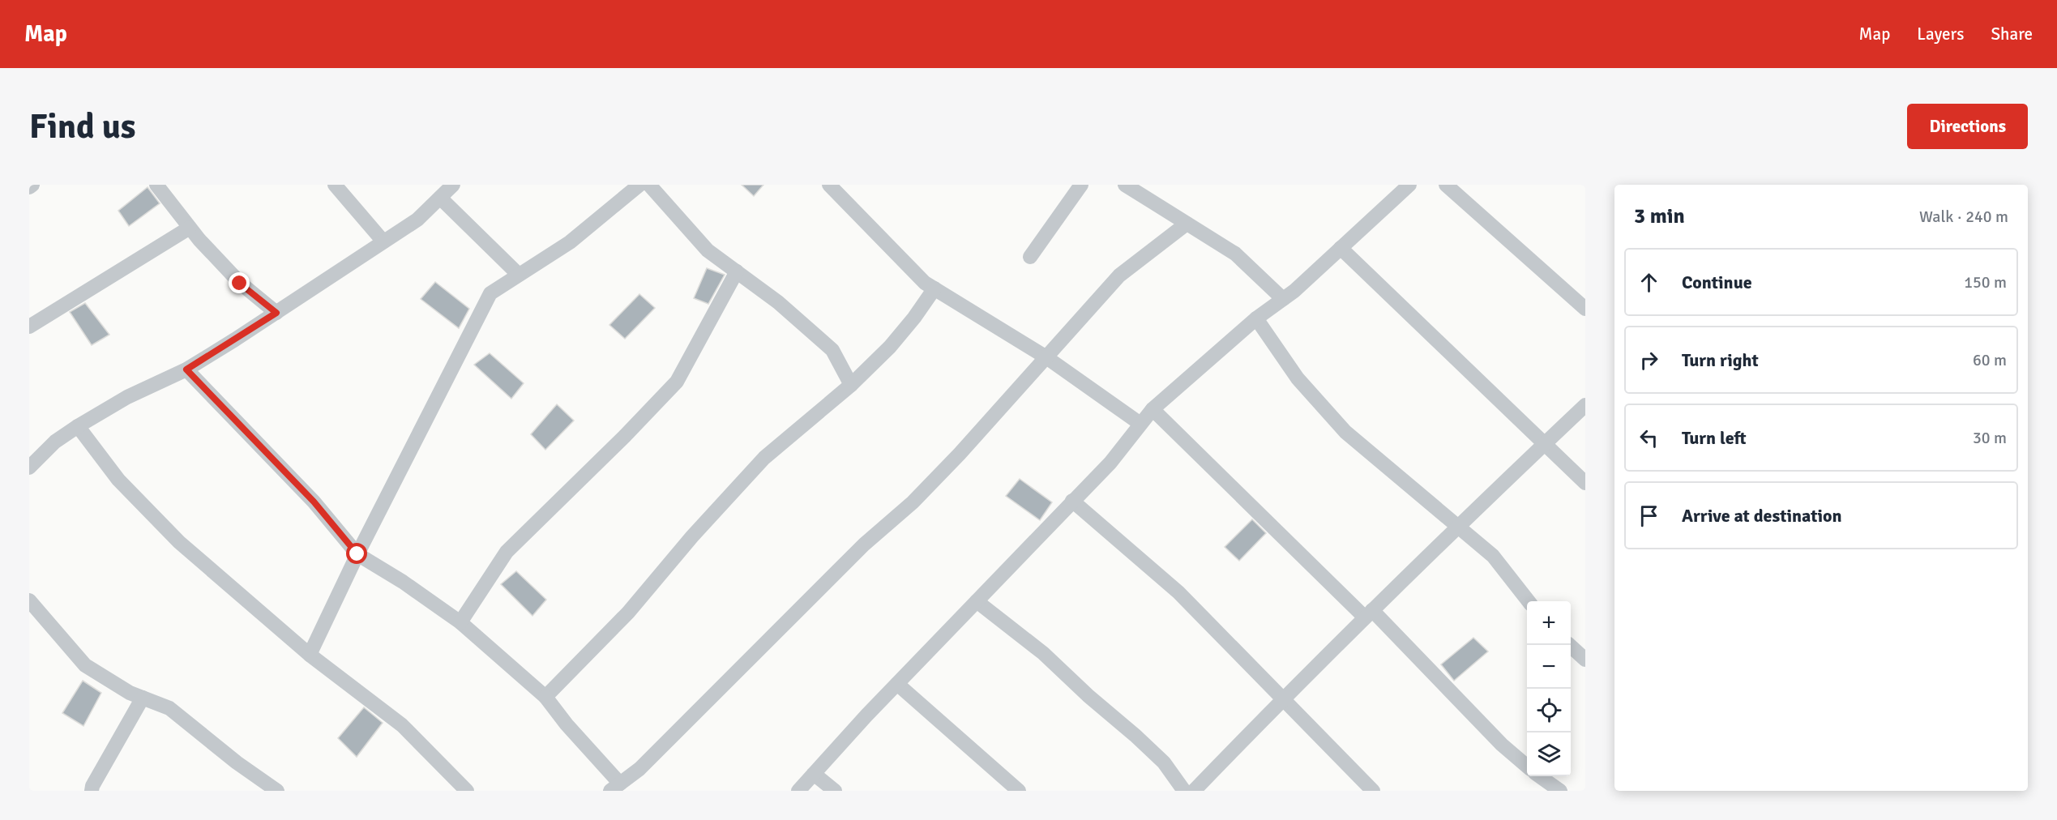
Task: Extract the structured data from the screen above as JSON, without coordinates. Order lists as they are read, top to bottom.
{
  "page": {
    "header": "Map",
    "nav": ["Map", "Layers", "Share"],
    "buttons": "Directions",
    "title": "Find us",
    "heading": ["3 min", "Walk · 240 m"],
    "list": [
      ["Continue", "150 m"],
      ["Turn right", "60 m"],
      ["Turn left", "30 m"],
      "Arrive at destination"
    ],
    "map_buttons": ["+", "−"]
  }
}
